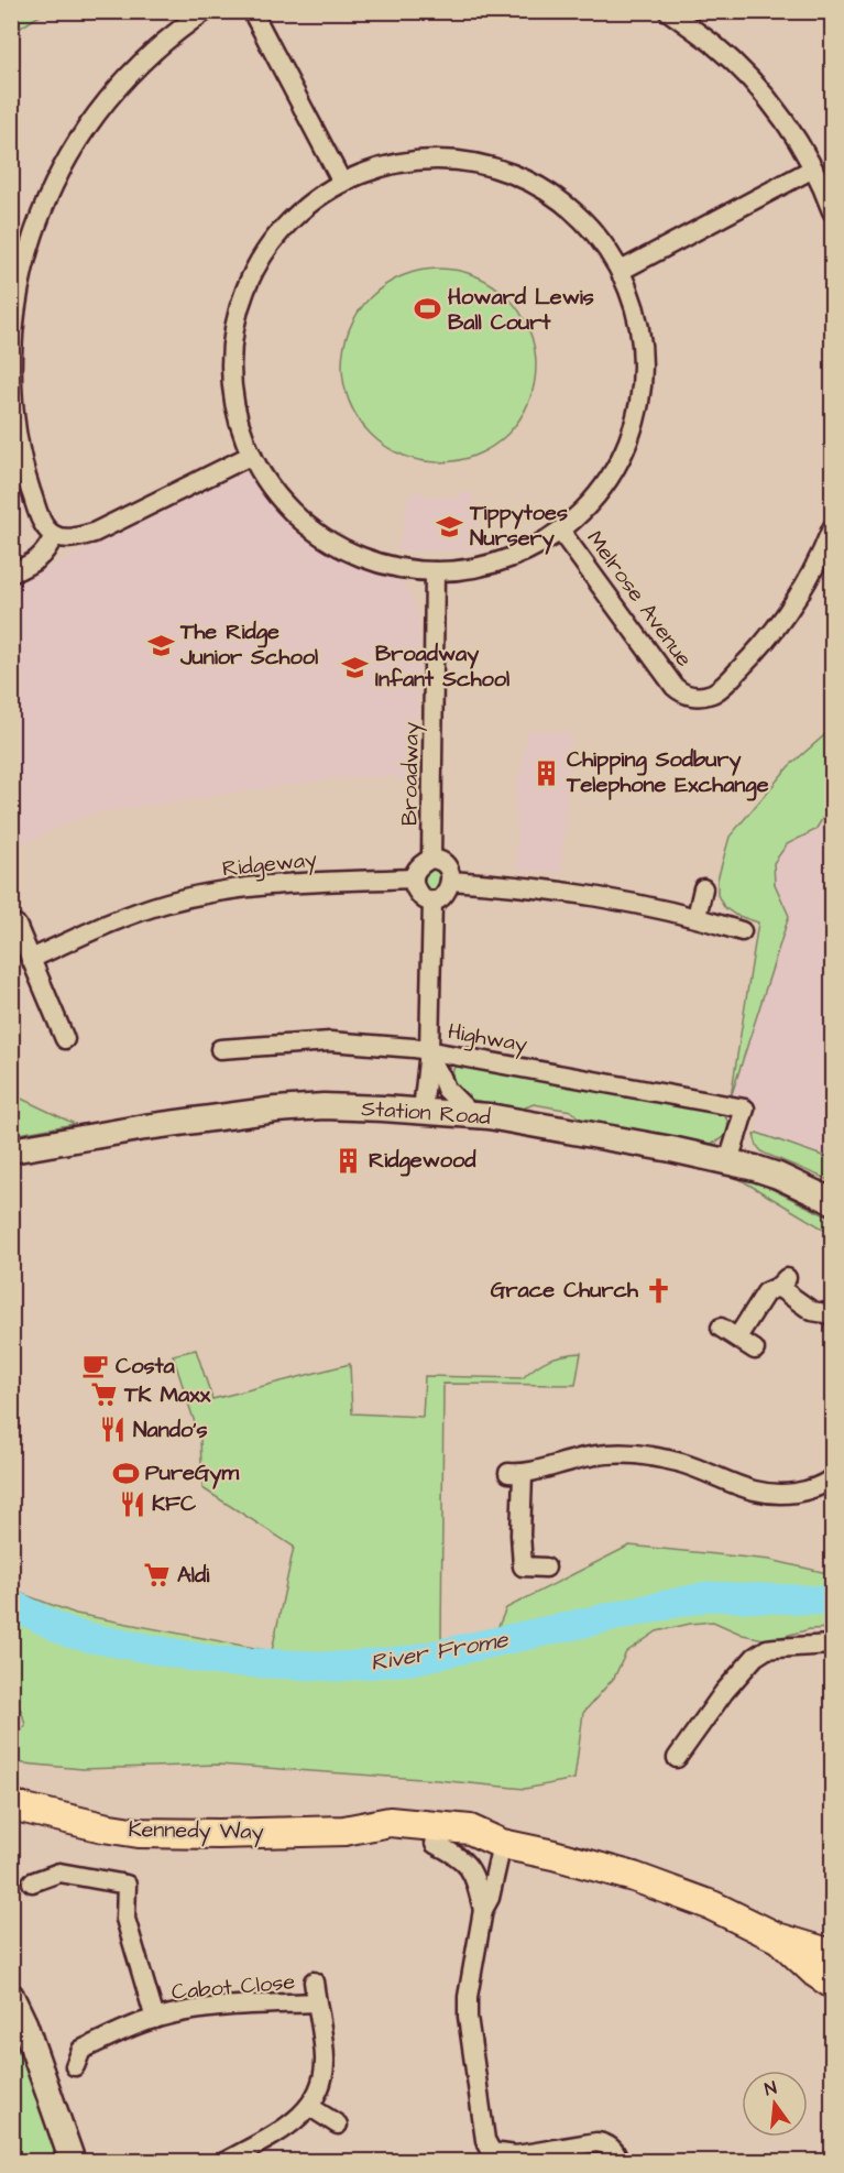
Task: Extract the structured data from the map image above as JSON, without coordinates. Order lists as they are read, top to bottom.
{
  "streets": {
    "main road": ["Station Road", "Kennedy Way"],
    "street": [
      "Melrose Avenue",
      "Broadway",
      "Ridgeway",
      "Highway",
      "Cabot Close"
    ]
  },
  "crossings": [
    ["Broadway", "Ridgeway"],
    ["Highway", "Station Road"]
  ],
  "water": ["River Frome"],
  "places": {
    "sports": ["Howard Lewis Ball Court", "PureGym"],
    "school or university": ["Tippytoes Nursery", "The Ridge Junior School", "Broadway Infant School"],
    "building": ["Chipping Sodbury Telephone Exchange", "Ridgewood"],
    "church": ["Grace Church"],
    "cafe": ["Costa"],
    "supermarket": ["TK Maxx", "Aldi"],
    "restaurant": ["Nando's", "KFC"]
  },
  "north": "top"
}
